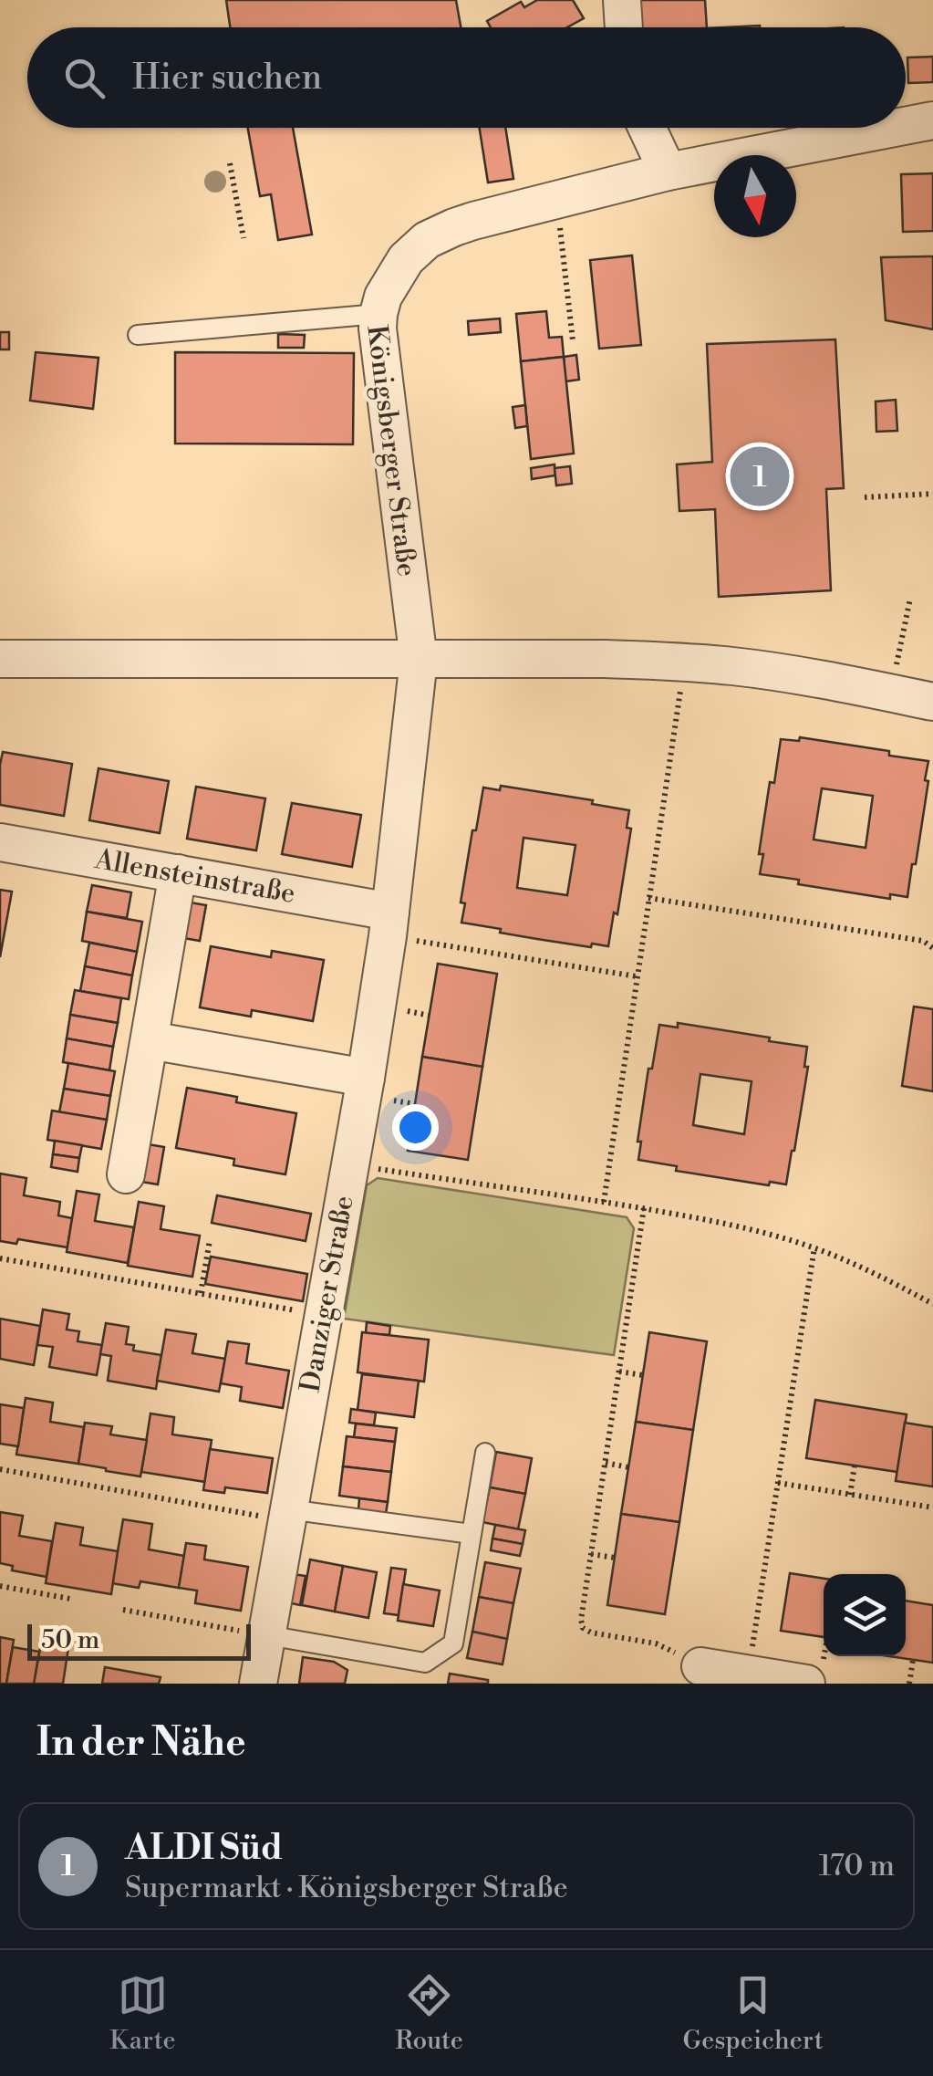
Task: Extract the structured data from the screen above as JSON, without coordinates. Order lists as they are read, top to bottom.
{
  "streets": {
    "street": ["Königsberger Straße", "Allensteinstraße", "Danziger Straße"]
  },
  "crossings": [
    ["Königsberger Straße", "Danziger Straße"],
    ["Allensteinstraße", "Danziger Straße"]
  ],
  "scale_bar": "50 m",
  "north": "bottom",
  "page": {
    "search": "Hier suchen",
    "pins": "1",
    "scale": "50 m",
    "heading": "In der Nähe",
    "list": [
      {
        "mark": "1",
        "name": "ALDI Süd",
        "note": "Supermarkt · Königsberger Straße",
        "value": "170 m"
      }
    ],
    "nav": ["Karte", "Route", "Gespeichert"]
  }
}
